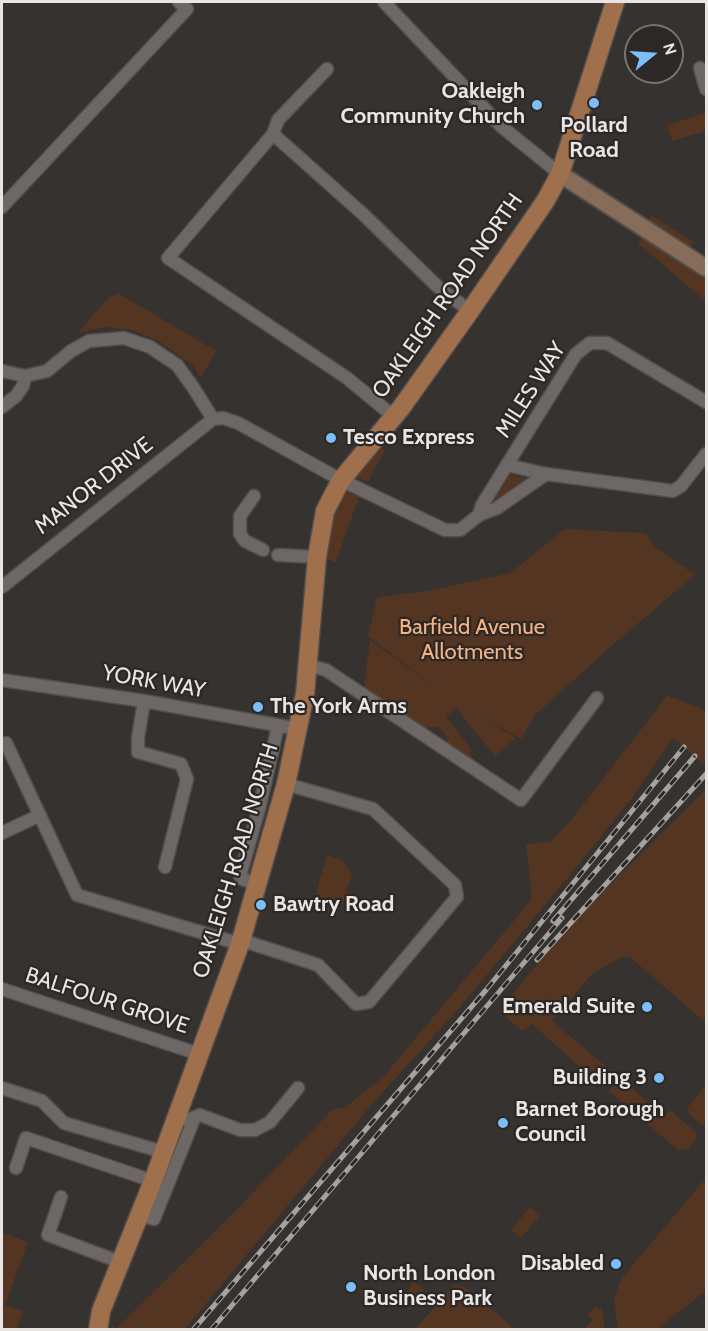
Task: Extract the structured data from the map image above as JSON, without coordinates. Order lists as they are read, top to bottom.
{
  "streets": {
    "main road": ["OAKLEIGH ROAD NORTH"],
    "street": [
      "MILES WAY",
      "MANOR DRIVE",
      "YORK WAY",
      "BALFOUR GROVE"
    ]
  },
  "crossings": [
    ["OAKLEIGH ROAD NORTH", "YORK WAY"],
    ["OAKLEIGH ROAD NORTH", "BALFOUR GROVE"]
  ],
  "parks": ["Barfield Avenue Allotments"],
  "places": [
    "Pollard Road",
    "Oakleigh Community Church",
    "Tesco Express",
    "The York Arms",
    "Bawtry Road",
    "Emerald Suite",
    "Building 3",
    "Barnet Borough Council",
    "Disabled",
    "North London Business Park"
  ],
  "north": "right"
}
